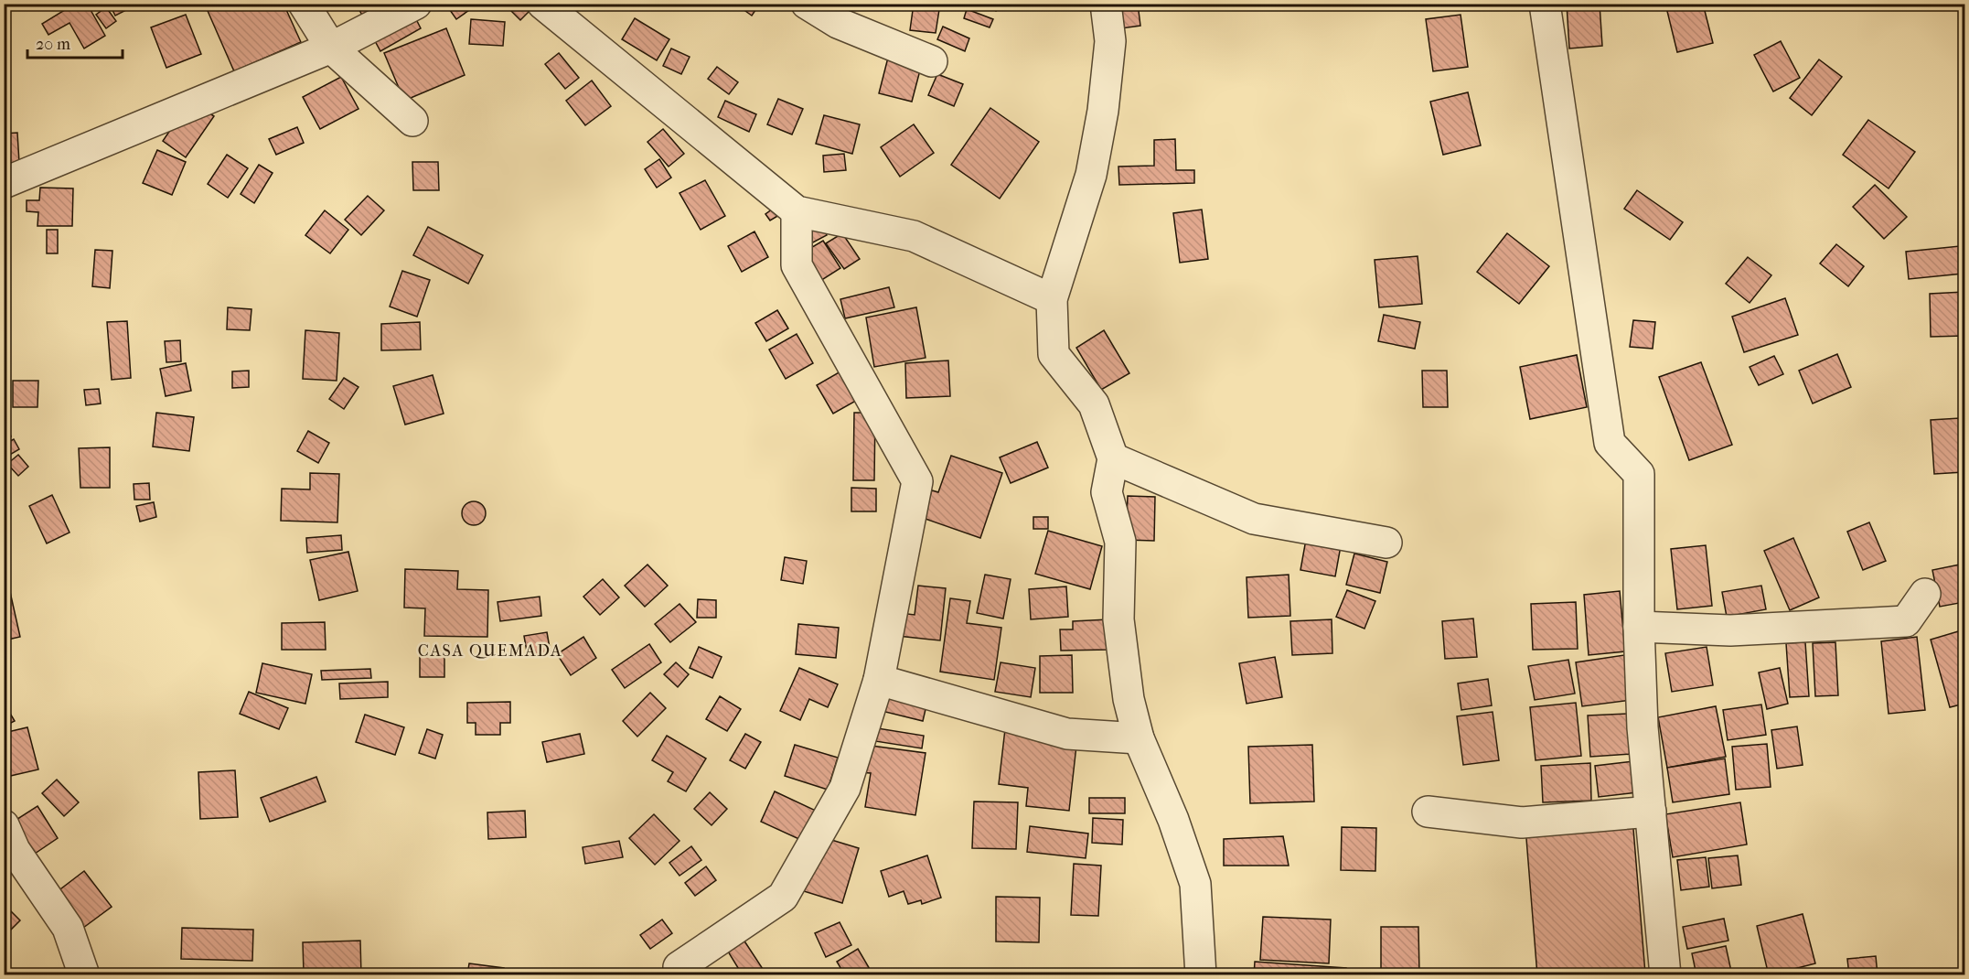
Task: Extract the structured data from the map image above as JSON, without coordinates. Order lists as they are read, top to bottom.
{
  "districts": ["CASA QUEMADA"],
  "scale_bar": "20 m"
}
